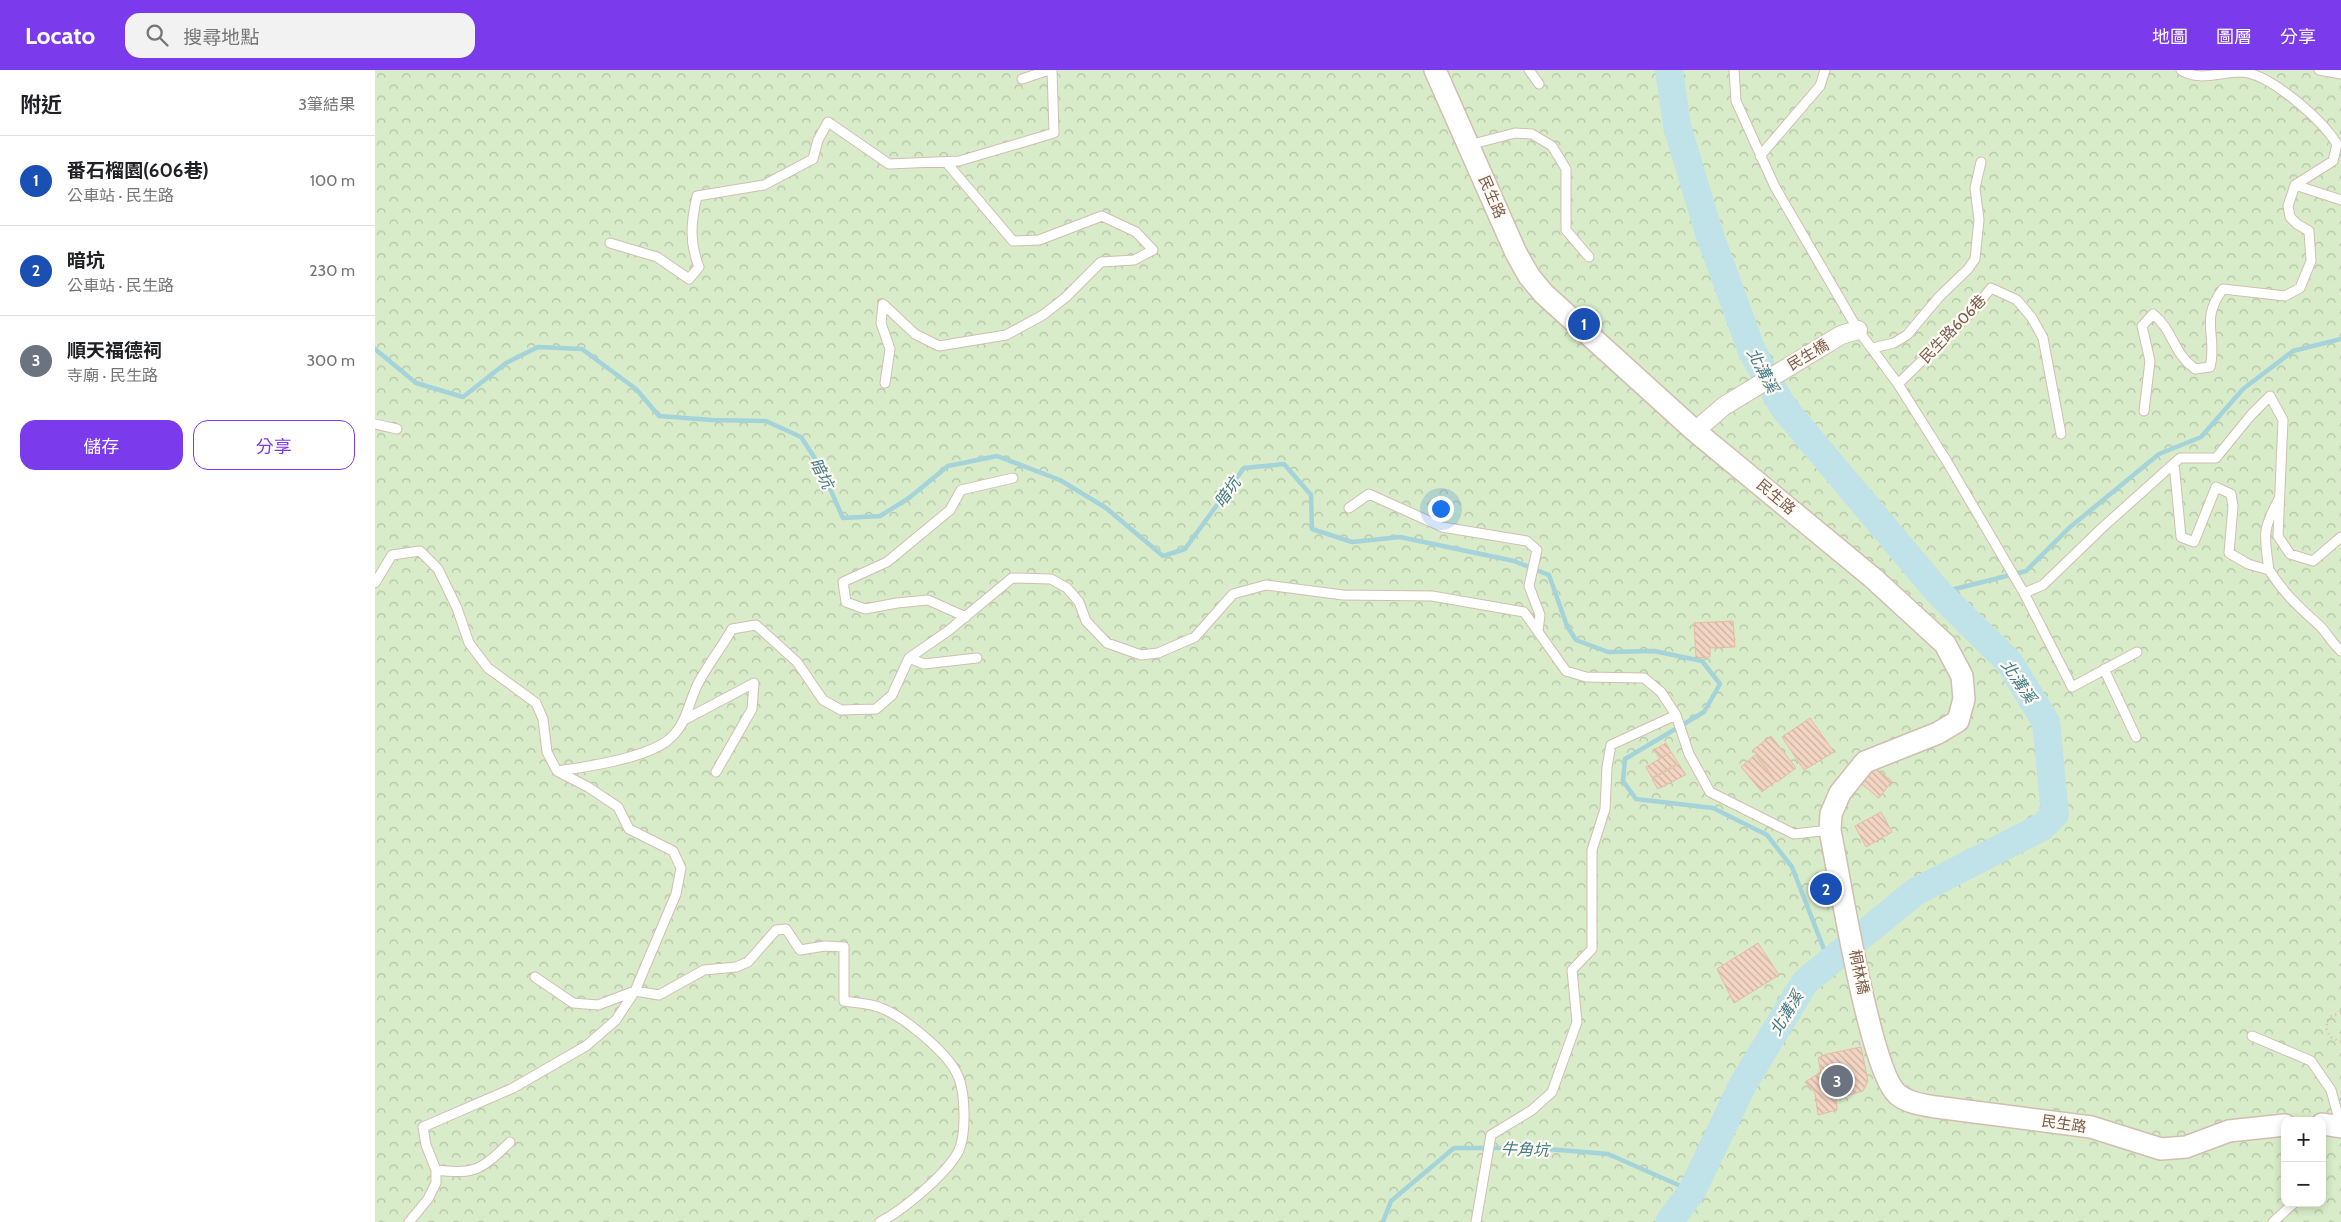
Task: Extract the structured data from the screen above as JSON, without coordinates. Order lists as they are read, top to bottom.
{
  "streets": {
    "street": ["民生路", "民生橋", "桐林橋"],
    "lane": ["民生路606巷"]
  },
  "crossings": [
    ["民生路", "民生橋"],
    ["民生路", "桐林橋"]
  ],
  "water": ["北溝溪", "暗坑", "牛角坑"],
  "page": {
    "header": "Locato",
    "search": "搜尋地點",
    "nav": ["地圖", "圖層", "分享"],
    "heading": ["附近", "3筆結果"],
    "list": [
      {
        "mark": "1",
        "name": "番石榴園(606巷)",
        "note": "公車站 · 民生路",
        "value": "100 m"
      },
      {
        "mark": "2",
        "name": "暗坑",
        "note": "公車站 · 民生路",
        "value": "230 m"
      },
      {
        "mark": "3",
        "name": "順天福德祠",
        "note": "寺廟 · 民生路",
        "value": "300 m"
      }
    ],
    "pins": ["1", "2", "3"],
    "buttons": ["儲存", "分享"],
    "map_buttons": ["+", "−"]
  }
}
